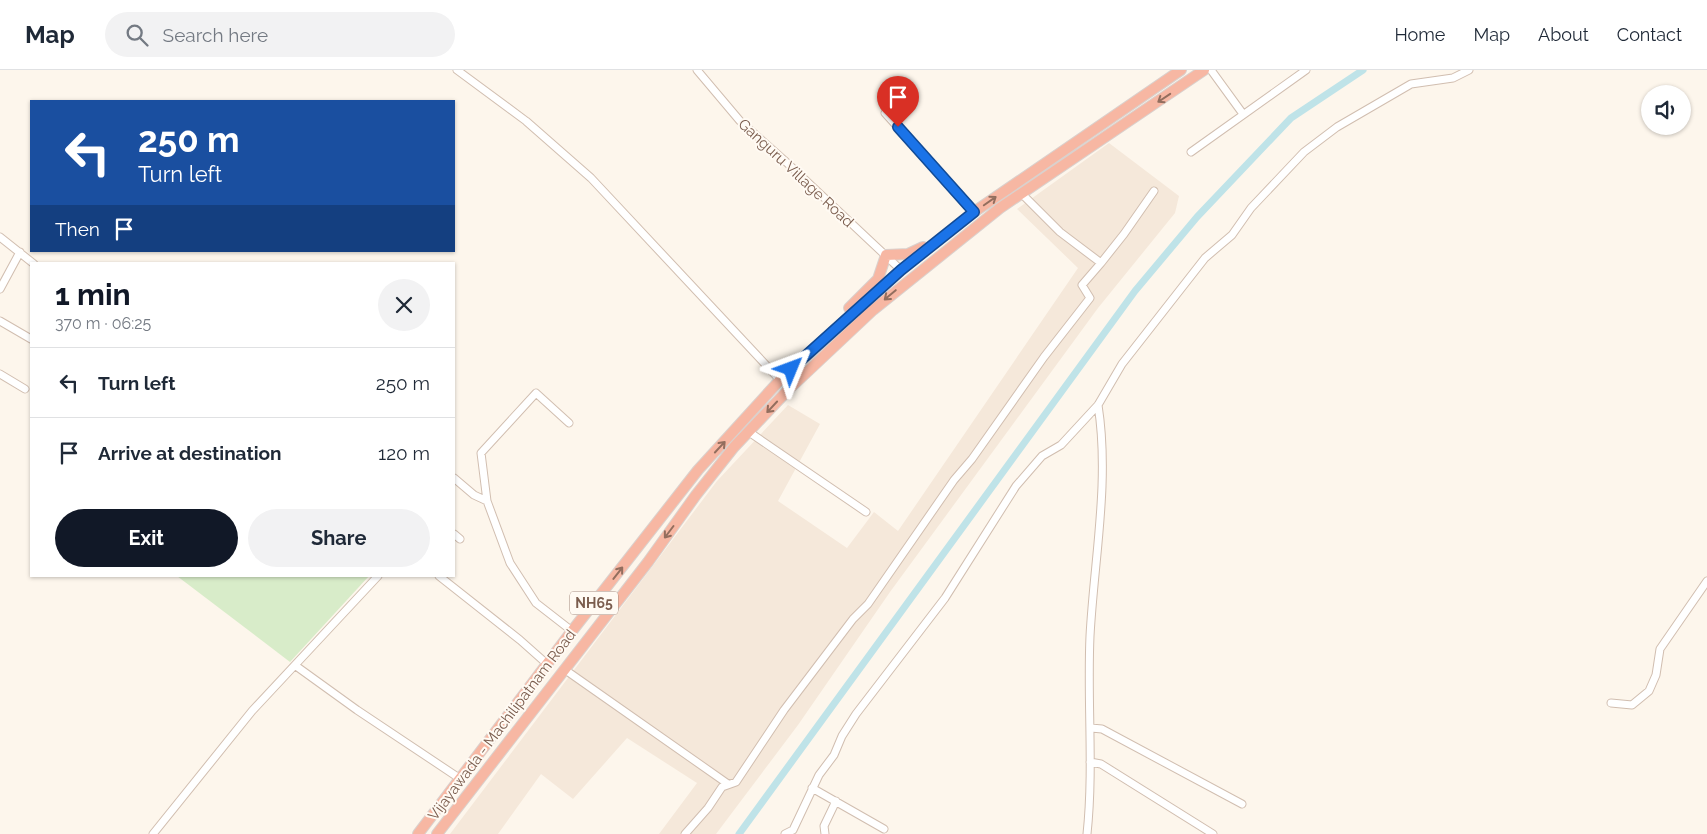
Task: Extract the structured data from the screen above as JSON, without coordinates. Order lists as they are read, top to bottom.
{
  "streets": {
    "highway": ["NH65", "Vijayawada - Machilipatnam Road"],
    "street": ["Ganguru Village Road"]
  },
  "crossings": [
    ["Ganguru Village Road", "Vijayawada - Machilipatnam Road"]
  ],
  "page": {
    "header": "Map",
    "search": "Search here",
    "nav": [
      "Home",
      "Map",
      "About",
      "Contact"
    ],
    "turn": ["250 m", "Turn left"],
    "then": "Then",
    "heading": ["1 min", "370 m · 06:25"],
    "list": [
      {
        "name": "Turn left",
        "value": "250 m"
      },
      {
        "name": "Arrive at destination",
        "value": "120 m"
      }
    ],
    "buttons": ["Exit", "Share"]
  }
}
